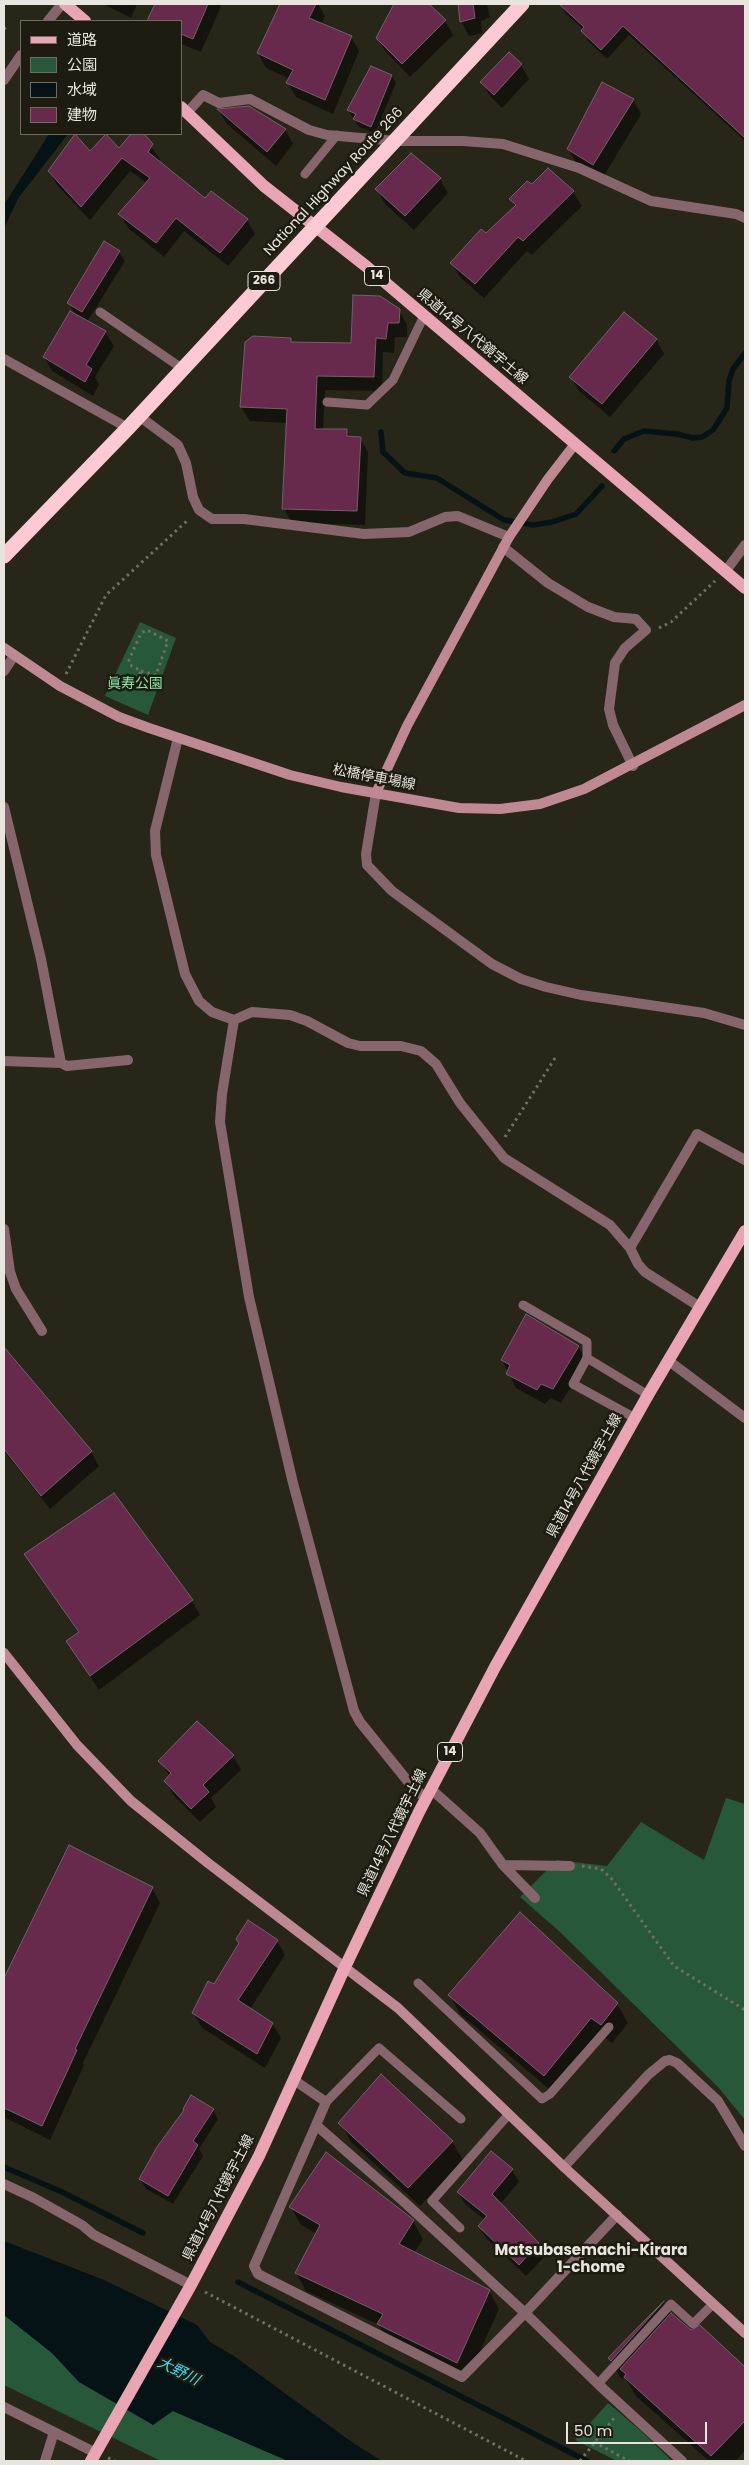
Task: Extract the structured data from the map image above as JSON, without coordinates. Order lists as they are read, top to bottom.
{
  "streets": {
    "highway": ["National Highway Route 266", "266"],
    "main road": ["14", "県道14号八代鏡宇土線"],
    "street": ["松橋停車場線"]
  },
  "crossings": [
    ["National Highway Route 266", "県道14号八代鏡宇土線"]
  ],
  "districts": ["Matsubasemachi-Kirara 1-chome"],
  "water": ["大野川"],
  "parks": ["眞寿公園"],
  "legend": [
    "道路",
    "公園",
    "水域",
    "建物"
  ],
  "scale_bar": "50 m"
}
